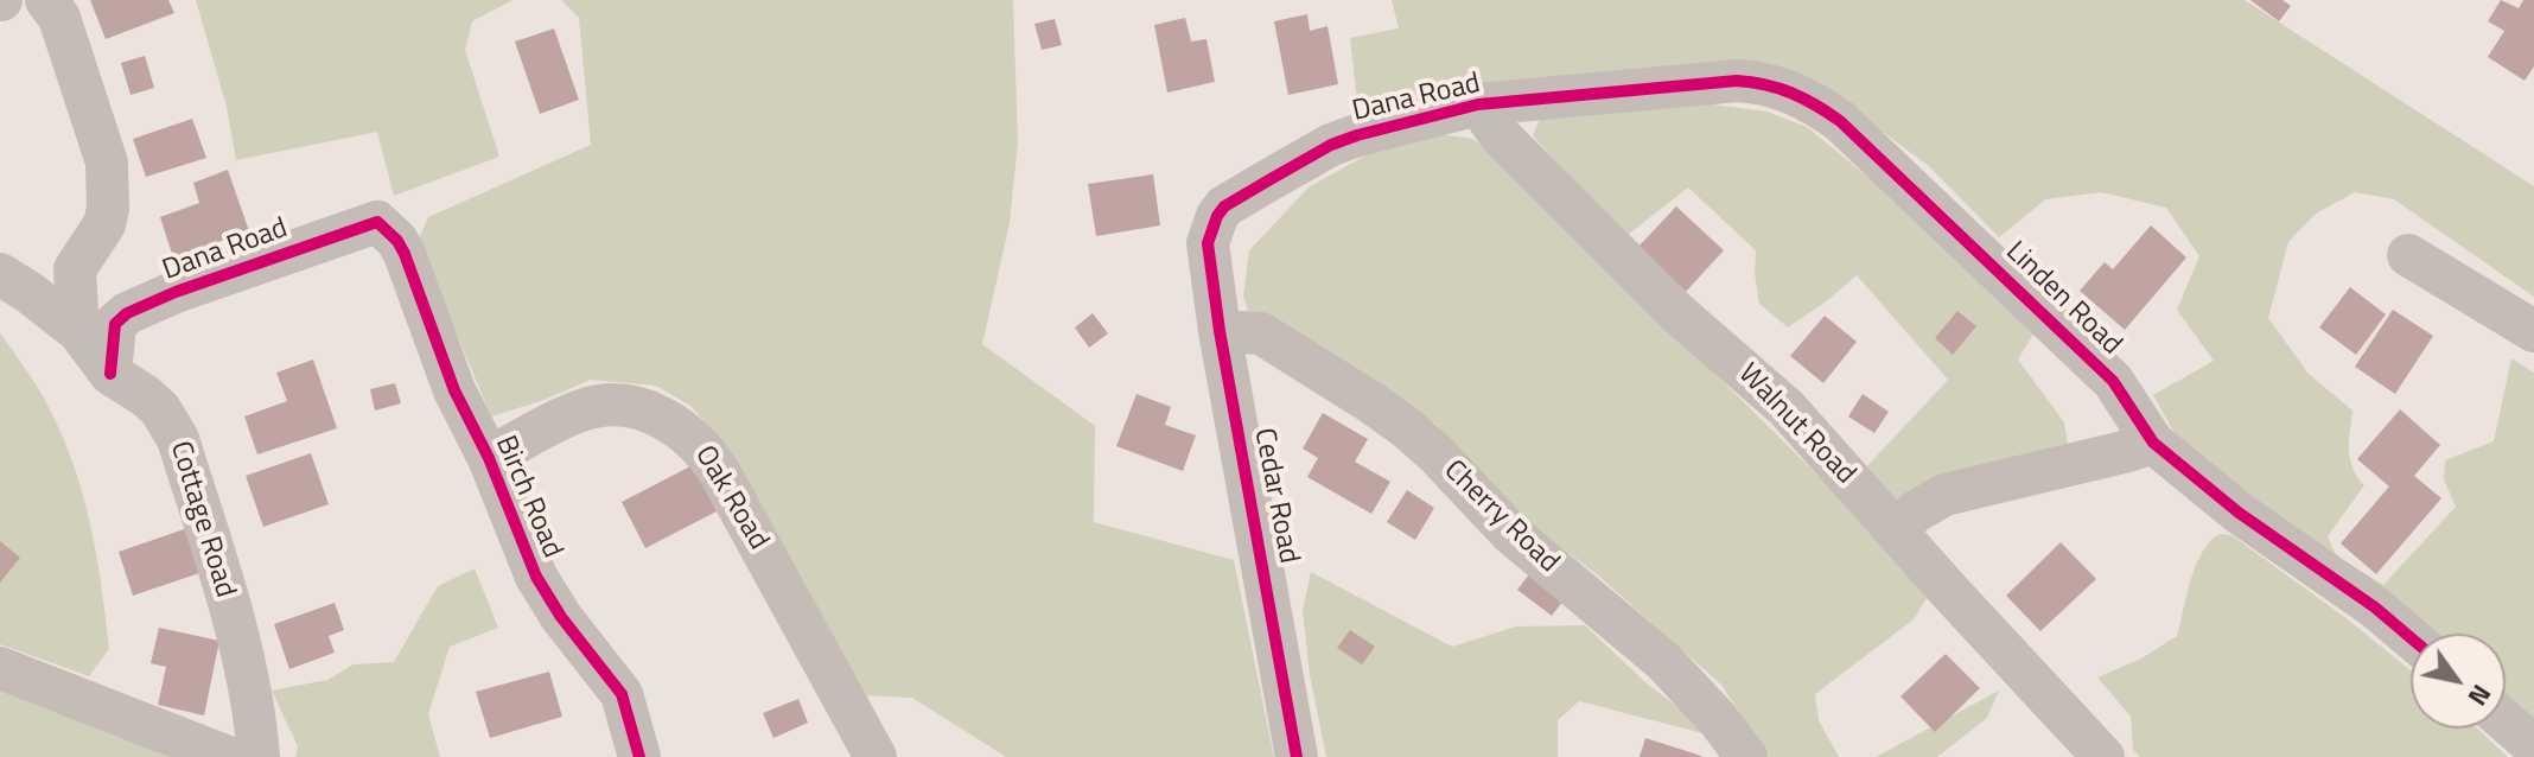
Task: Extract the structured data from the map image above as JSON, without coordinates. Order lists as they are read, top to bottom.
{
  "streets": {
    "street": [
      "Dana Road",
      "Linden Road",
      "Walnut Road",
      "Cedar Road",
      "Birch Road",
      "Oak Road",
      "Cherry Road",
      "Cottage Road"
    ]
  },
  "crossings": [
    ["Dana Road", "Linden Road"],
    ["Dana Road", "Walnut Road"],
    ["Dana Road", "Cedar Road"],
    ["Dana Road", "Birch Road"],
    ["Dana Road", "Cottage Road"],
    ["Cedar Road", "Cherry Road"],
    ["Birch Road", "Oak Road"]
  ],
  "north": "bottom right"
}
